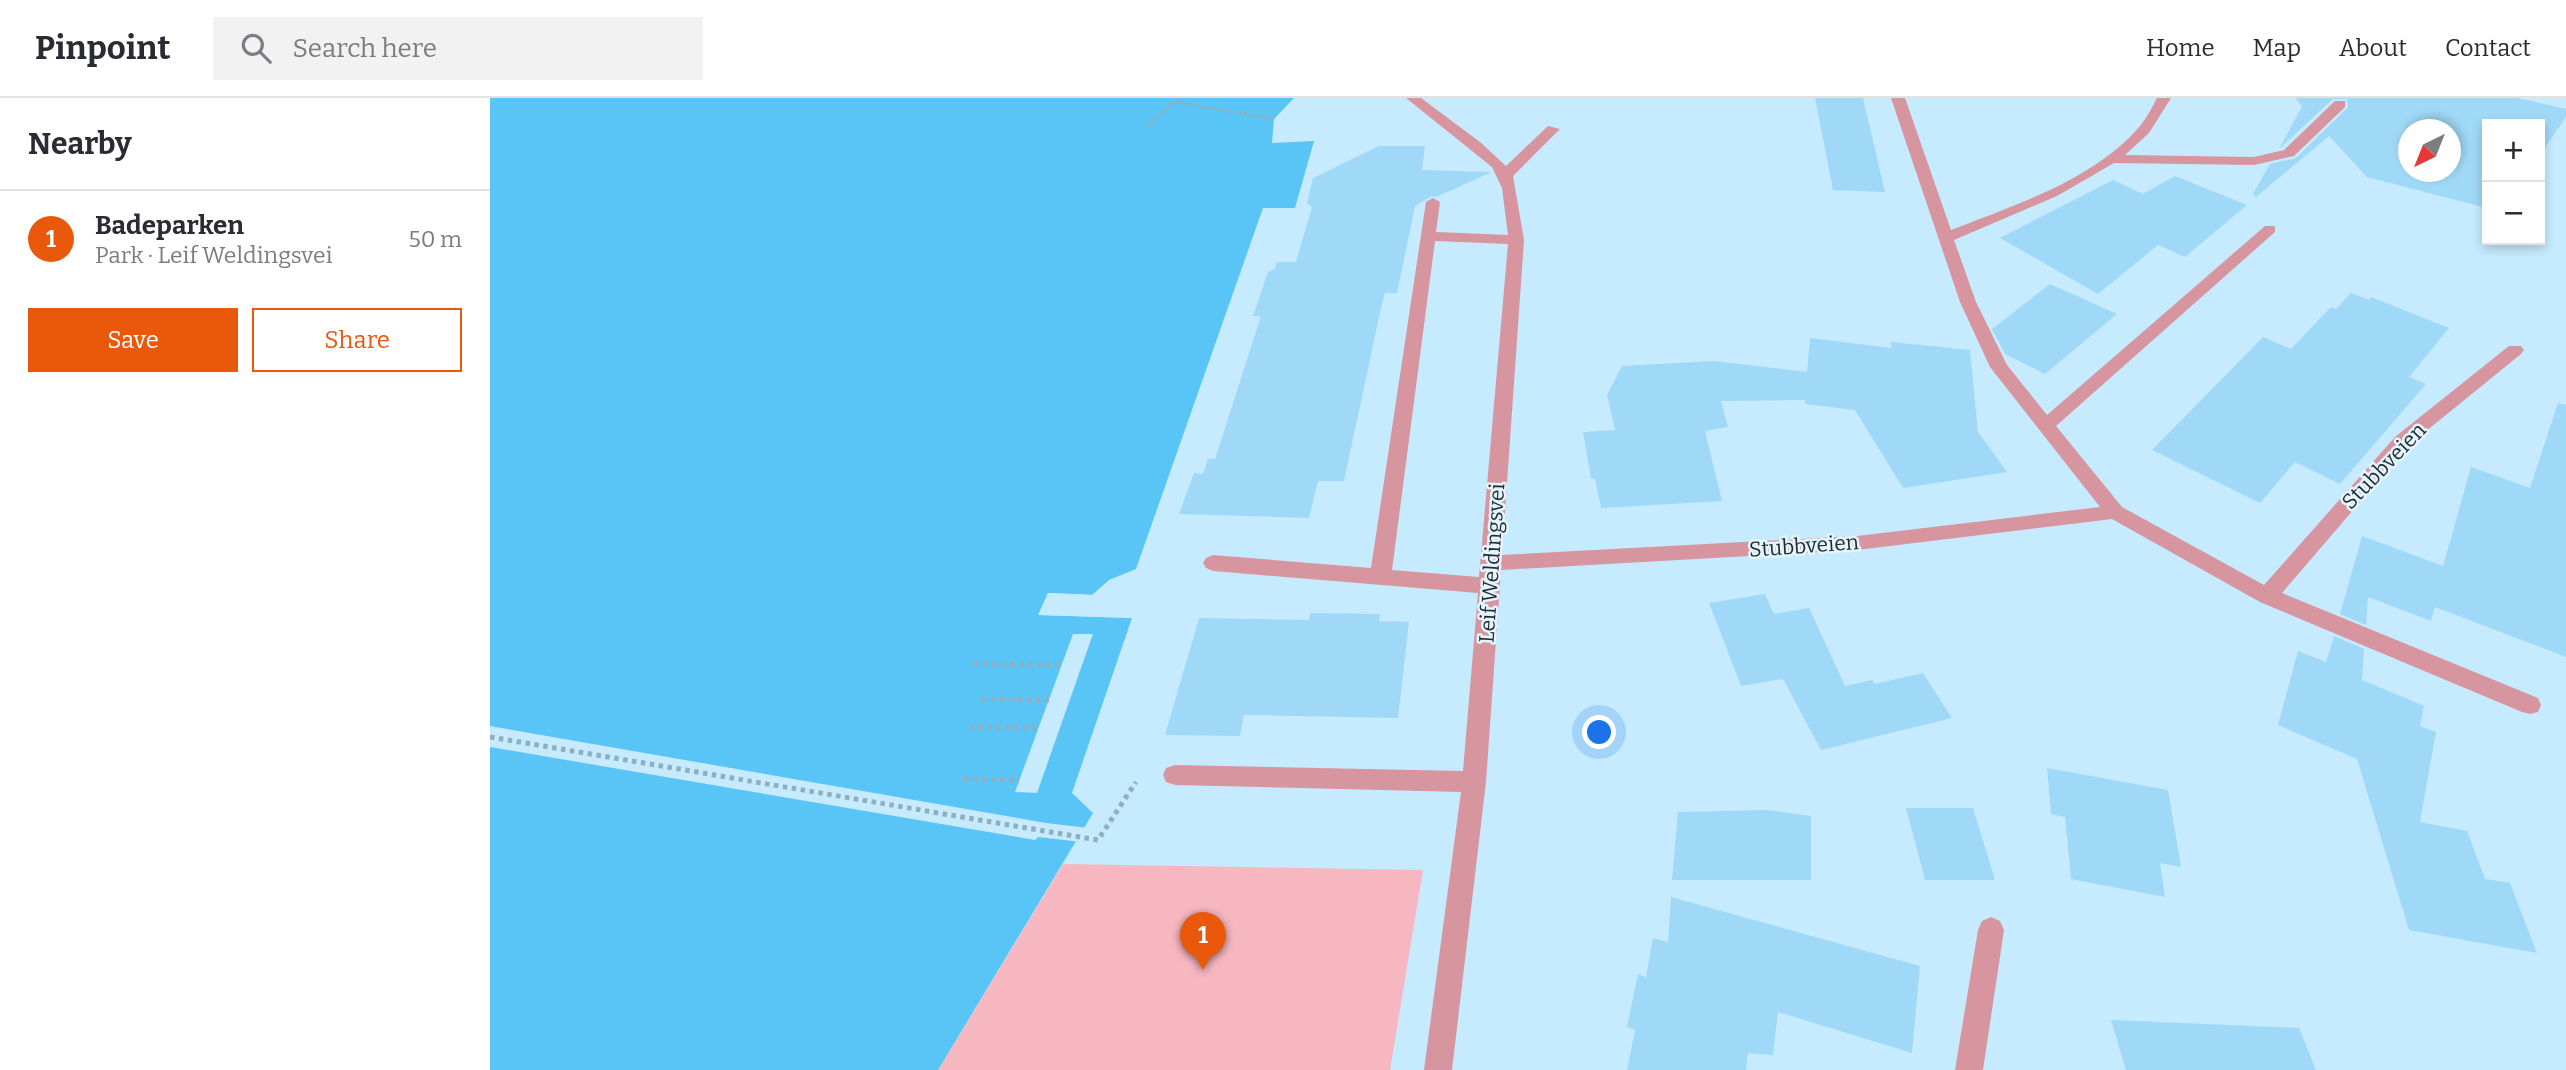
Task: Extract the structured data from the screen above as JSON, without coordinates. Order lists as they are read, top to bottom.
{
  "streets": {
    "street": ["Stubbveien", "Leif Weldingsvei"]
  },
  "crossings": [
    ["Stubbveien", "Leif Weldingsvei"]
  ],
  "north": "bottom left",
  "page": {
    "header": "Pinpoint",
    "search": "Search here",
    "nav": [
      "Home",
      "Map",
      "About",
      "Contact"
    ],
    "heading": "Nearby",
    "map_buttons": ["+", "−"],
    "list": [
      {
        "mark": "1",
        "name": "Badeparken",
        "note": "Park · Leif Weldingsvei",
        "value": "50 m"
      }
    ],
    "buttons": ["Save", "Share"],
    "pins": "1"
  }
}
